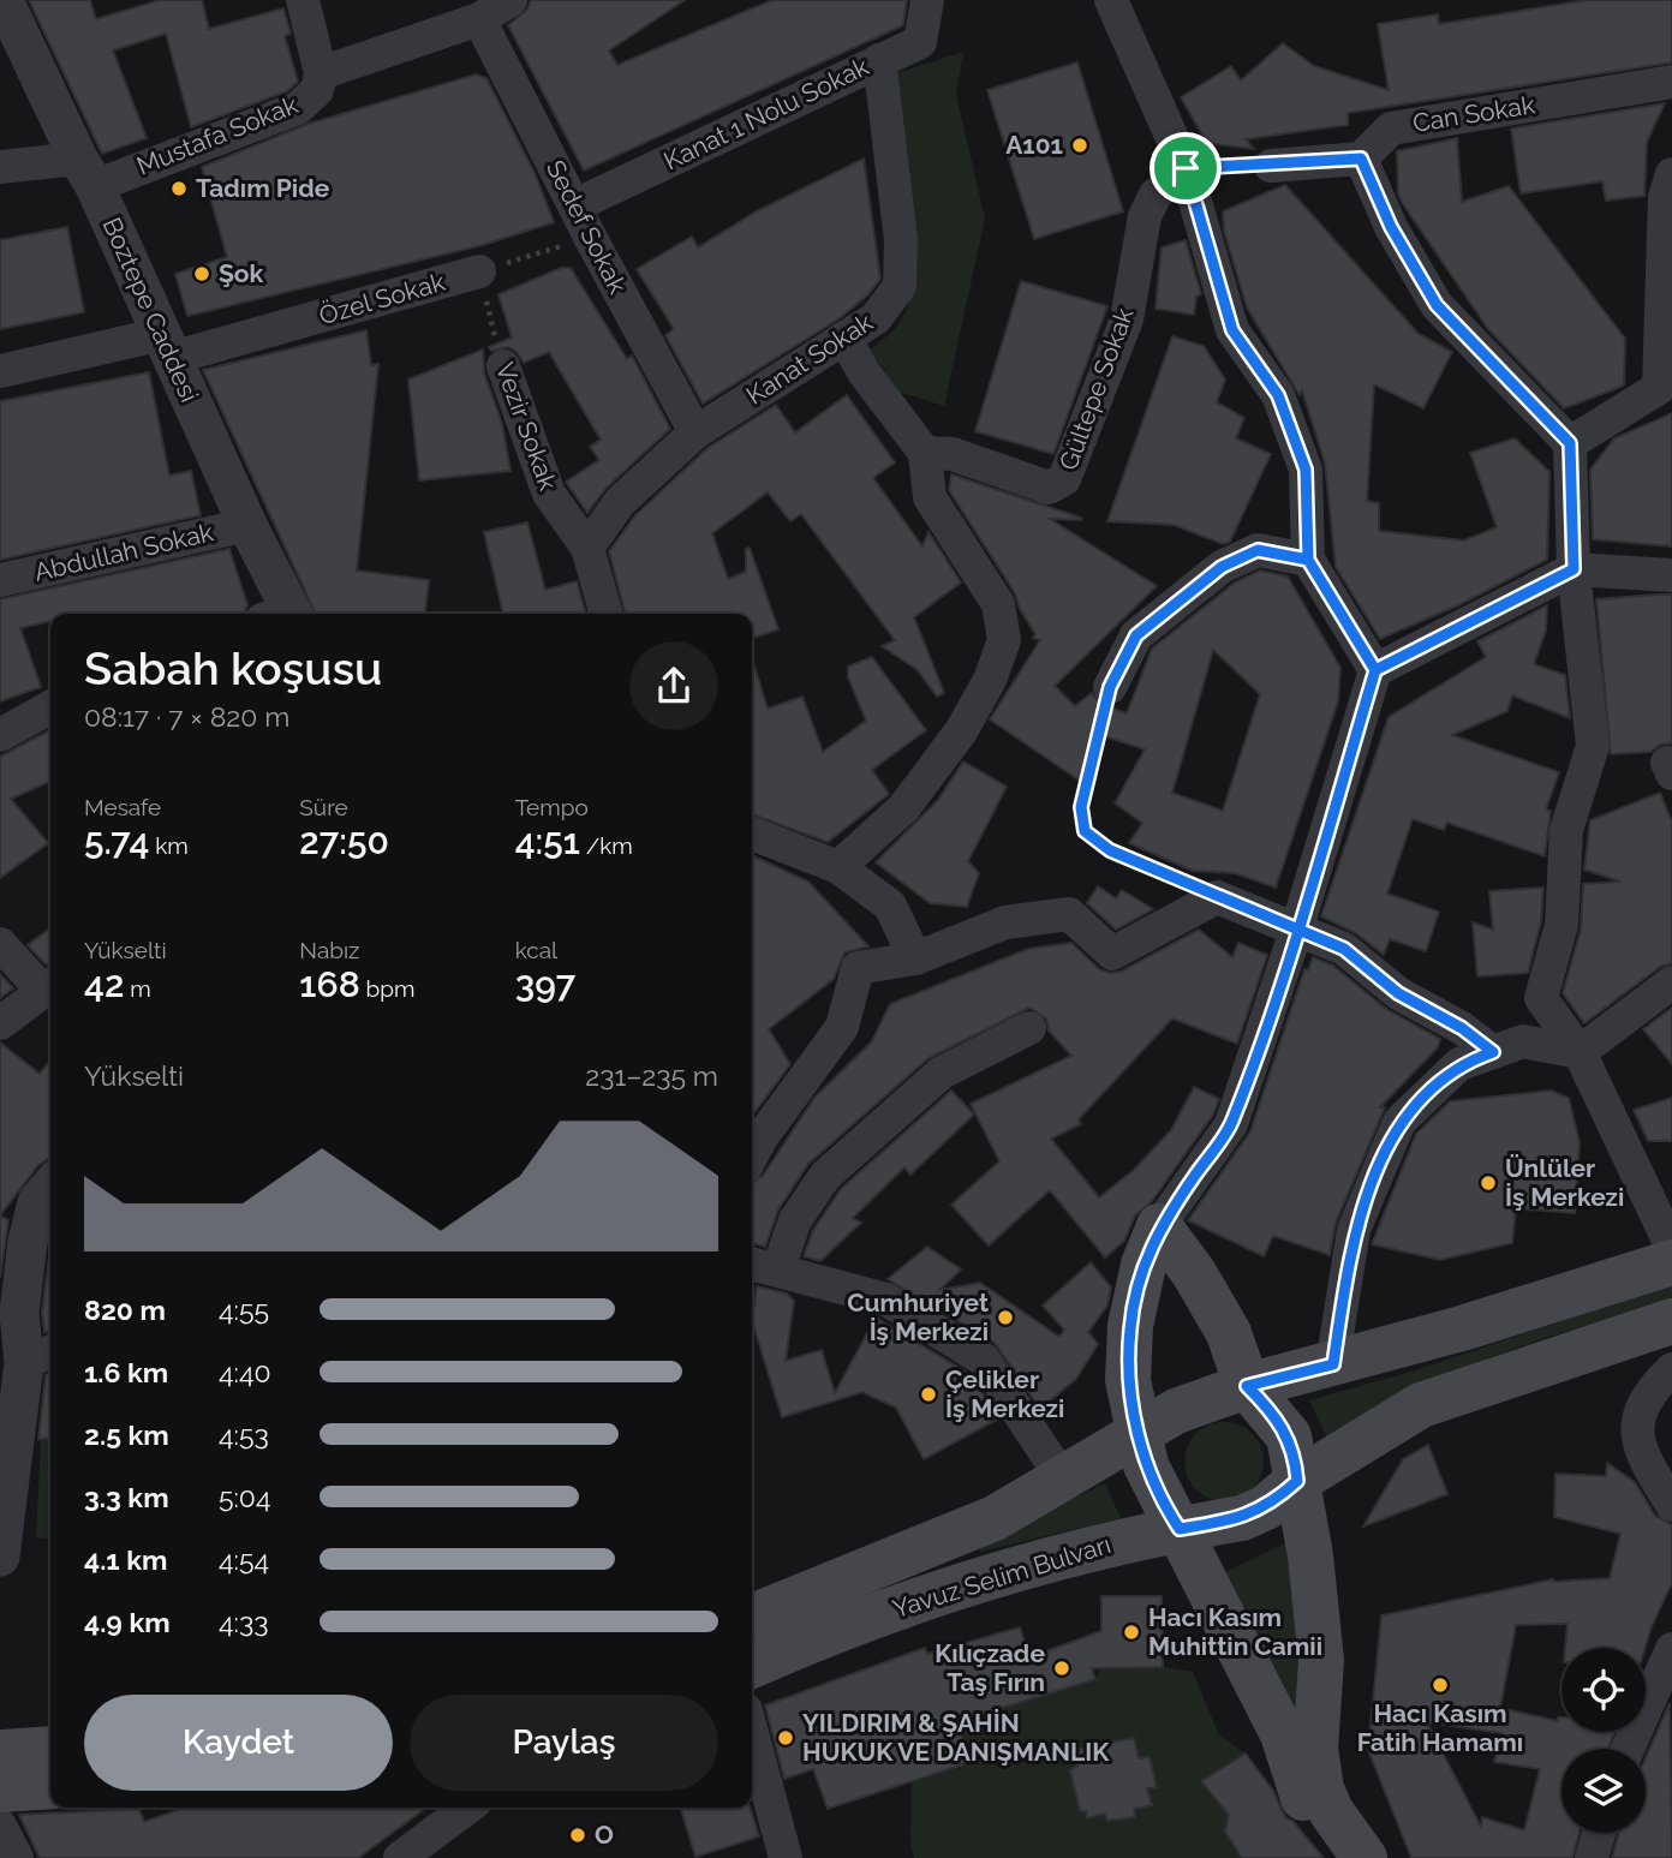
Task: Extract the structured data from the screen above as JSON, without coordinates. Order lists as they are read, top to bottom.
{
  "streets": {
    "main road": ["Yavuz Selim Bulvarı"],
    "street": [
      "Kanat 1 Nolu Sokak",
      "Can Sokak",
      "Mustafa Sokak",
      "Sedef Sokak",
      "Özel Sokak",
      "Boztepe Caddesi",
      "Kanat Sokak",
      "Gültepe Sokak",
      "Vezir Sokak",
      "Abdullah Sokak"
    ]
  },
  "crossings": [
    ["Kanat 1 Nolu Sokak", "Sedef Sokak"],
    ["Kanat 1 Nolu Sokak", "Kanat Sokak"],
    ["Mustafa Sokak", "Sedef Sokak"],
    ["Mustafa Sokak", "Boztepe Caddesi"],
    ["Sedef Sokak", "Özel Sokak"],
    ["Sedef Sokak", "Kanat Sokak"],
    ["Özel Sokak", "Boztepe Caddesi"],
    ["Özel Sokak", "Vezir Sokak"],
    ["Boztepe Caddesi", "Abdullah Sokak"],
    ["Kanat Sokak", "Vezir Sokak"]
  ],
  "places": [
    "A101",
    "Tadım Pide",
    "Şok",
    "Ünlüler İş Merkezi",
    "Cumhuriyet İş Merkezi",
    "Çelikler İş Merkezi",
    "Hacı Kasım Muhittin Camii",
    "Kılıçzade Taş Fırın",
    "Hacı Kasım Fatih Hamamı",
    "YILDIRIM & ŞAHİN HUKUK VE DANIŞMANLIK",
    "O"
  ],
  "page": {
    "heading": ["Sabah koşusu", "08:17 · 7 × 820 m"],
    "stats": [
      ["Mesafe", "5.74 km"],
      ["Süre", "27:50"],
      ["Tempo", "4:51 /km"],
      ["Yükselti", "42 m"],
      ["Nabız", "168 bpm"],
      ["kcal", "397"]
    ],
    "chart": ["Yükselti", "231–235 m"],
    "list": [
      {
        "name": "820 m",
        "note": "4:55"
      },
      {
        "name": "1.6 km",
        "note": "4:40"
      },
      {
        "name": "2.5 km",
        "note": "4:53"
      },
      {
        "name": "3.3 km",
        "note": "5:04"
      },
      {
        "name": "4.1 km",
        "note": "4:54"
      },
      {
        "name": "4.9 km",
        "note": "4:33"
      }
    ],
    "buttons": ["Kaydet", "Paylaş"]
  }
}
